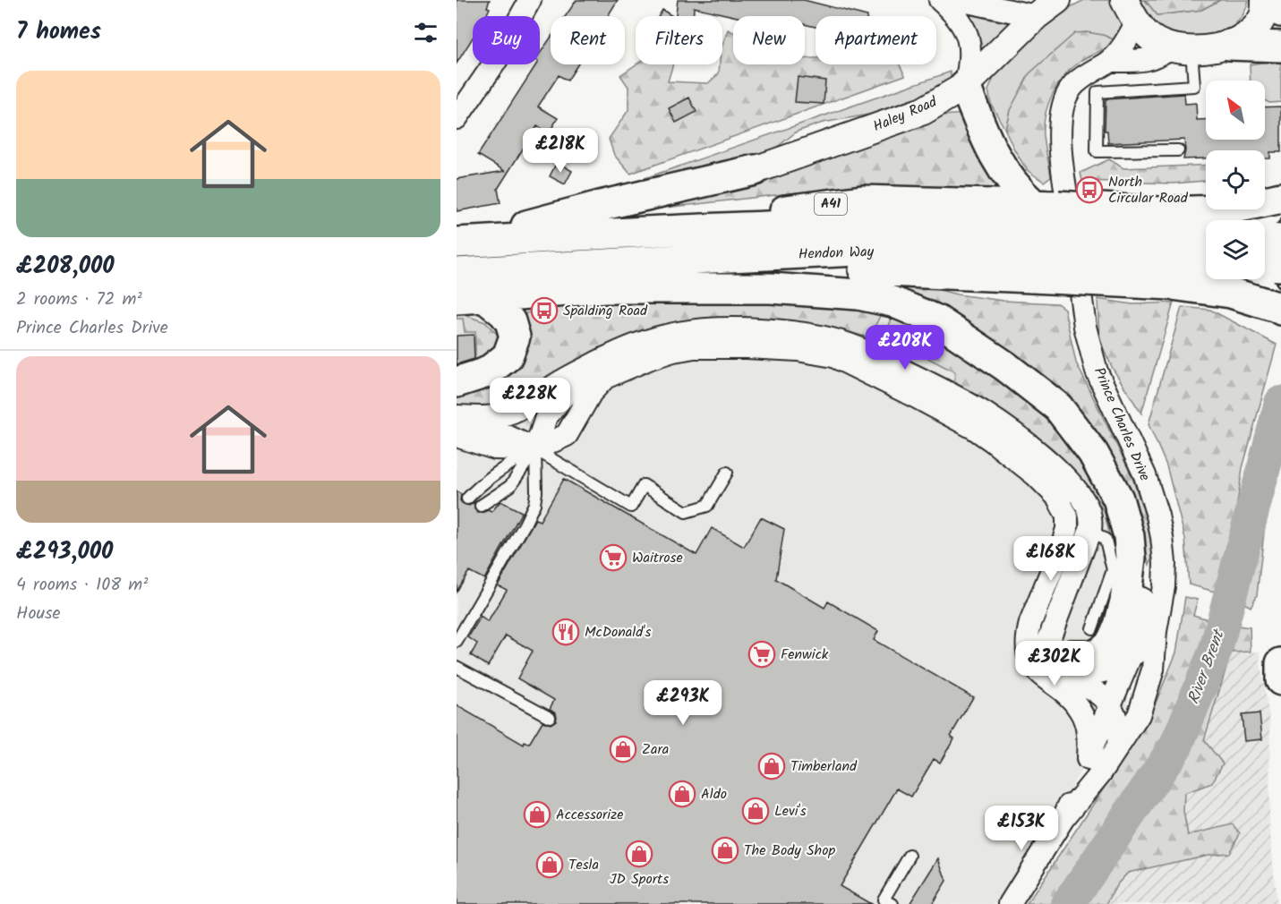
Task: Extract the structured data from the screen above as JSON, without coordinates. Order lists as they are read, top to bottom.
{
  "streets": {
    "highway": ["A41", "Hendon Way"],
    "street": ["Haley Road", "Prince Charles Drive"]
  },
  "crossings": [
    ["A41", "Hendon Way"]
  ],
  "water": ["River Brent"],
  "places": {
    "bus stop": ["North Circular Road", "Spalding Road"],
    "supermarket": ["Waitrose", "Fenwick"],
    "restaurant": ["McDonald's"],
    "shop": [
      "Zara",
      "Timberland",
      "Aldo",
      "Levi's",
      "Accessorize",
      "The Body Shop",
      "JD Sports",
      "Tesla"
    ]
  },
  "north": "top left",
  "page": {
    "heading": "7 homes",
    "chip": [
      "Buy",
      "Rent",
      "Filters",
      "New",
      "Apartment"
    ],
    "list": [
      {
        "name": "£208,000",
        "note": "2 rooms · 72 m² · Prince Charles Drive"
      },
      {
        "name": "£293,000",
        "note": "4 rooms · 108 m² · House"
      }
    ],
    "price": [
      "£218K",
      "£208K",
      "£228K",
      "£168K",
      "£302K",
      "£293K",
      "£153K"
    ]
  }
}
